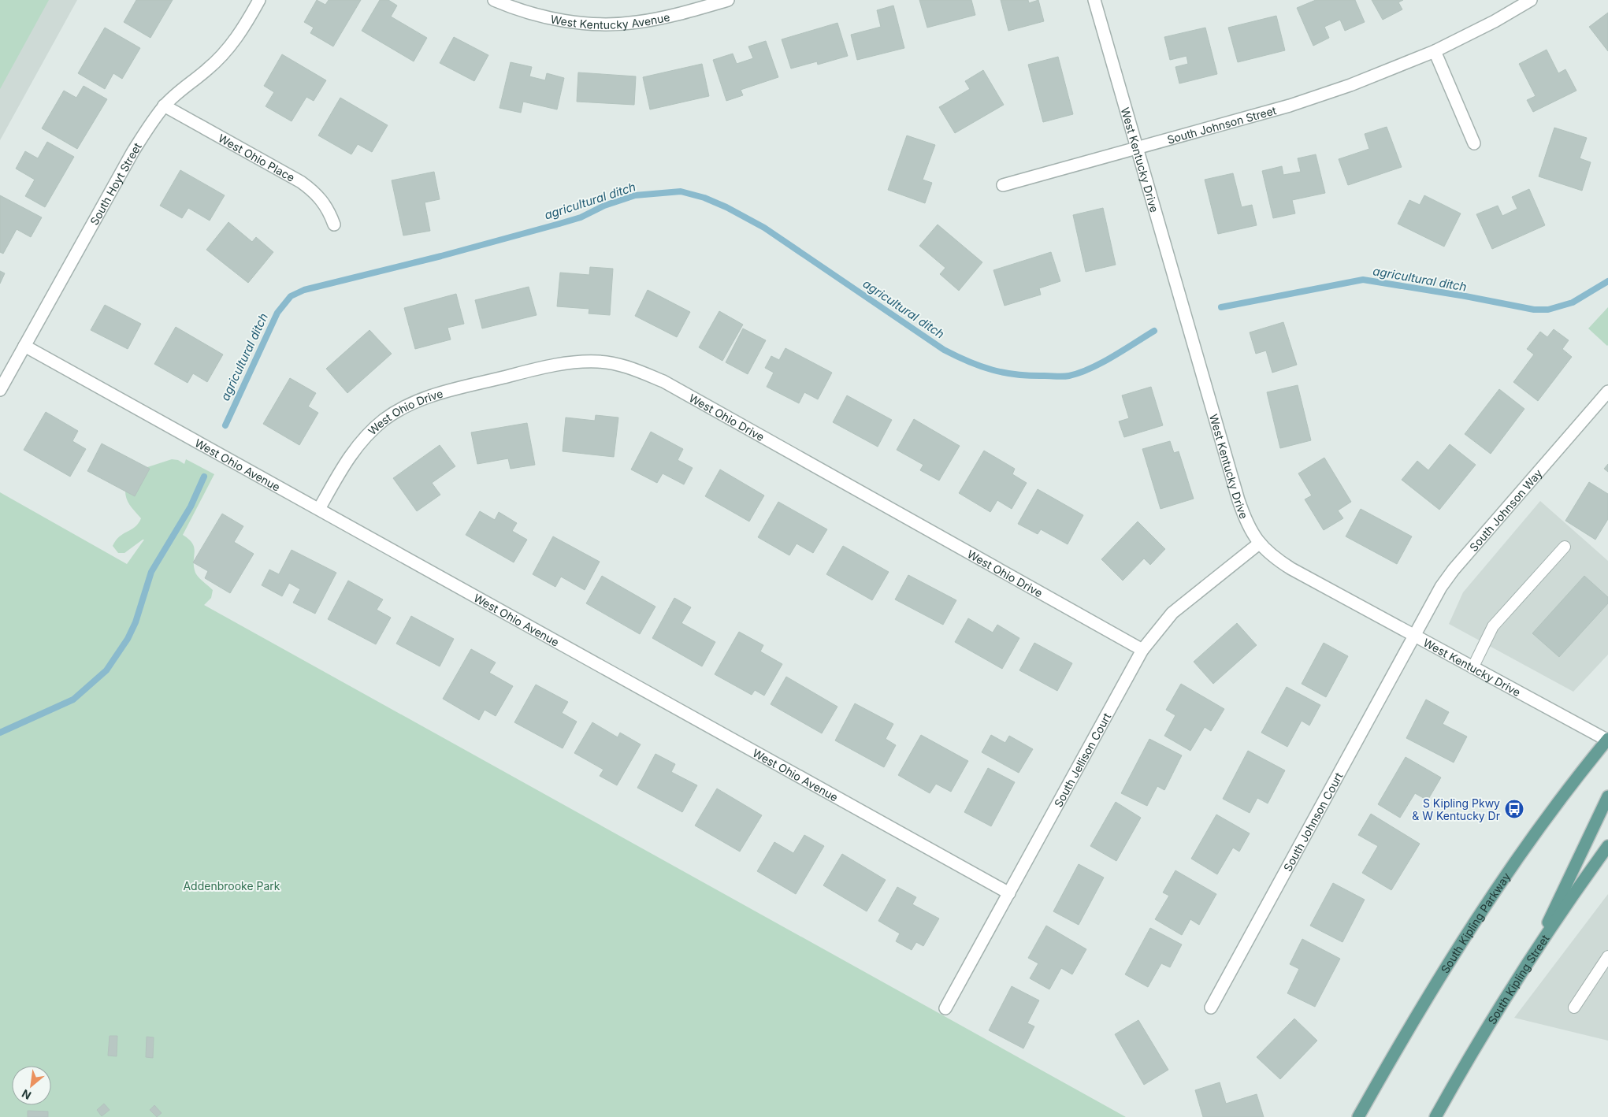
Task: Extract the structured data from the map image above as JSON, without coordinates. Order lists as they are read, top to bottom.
{
  "streets": {
    "main road": ["South Kipling Parkway", "South Kipling Street"],
    "street": [
      "West Kentucky Avenue",
      "South Johnson Street",
      "West Ohio Place",
      "West Kentucky Drive",
      "South Hoyt Street",
      "West Ohio Drive",
      "West Ohio Avenue",
      "South Johnson Way",
      "South Jellison Court",
      "South Johnson Court"
    ]
  },
  "crossings": [
    ["South Johnson Street", "West Kentucky Drive"],
    ["West Ohio Place", "South Hoyt Street"],
    ["West Kentucky Drive", "South Johnson Way"],
    ["West Kentucky Drive", "South Jellison Court"],
    ["West Kentucky Drive", "South Johnson Court"],
    ["West Kentucky Drive", "South Kipling Parkway"],
    ["South Hoyt Street", "West Ohio Avenue"],
    ["West Ohio Drive", "West Ohio Avenue"],
    ["West Ohio Drive", "South Jellison Court"],
    ["West Ohio Avenue", "South Jellison Court"],
    ["South Johnson Way", "South Johnson Court"]
  ],
  "water": ["agricultural ditch"],
  "parks": ["Addenbrooke Park"],
  "places": {
    "bus stop": ["S Kipling Pkwy & W Kentucky Dr"]
  },
  "north": "bottom left"
}
